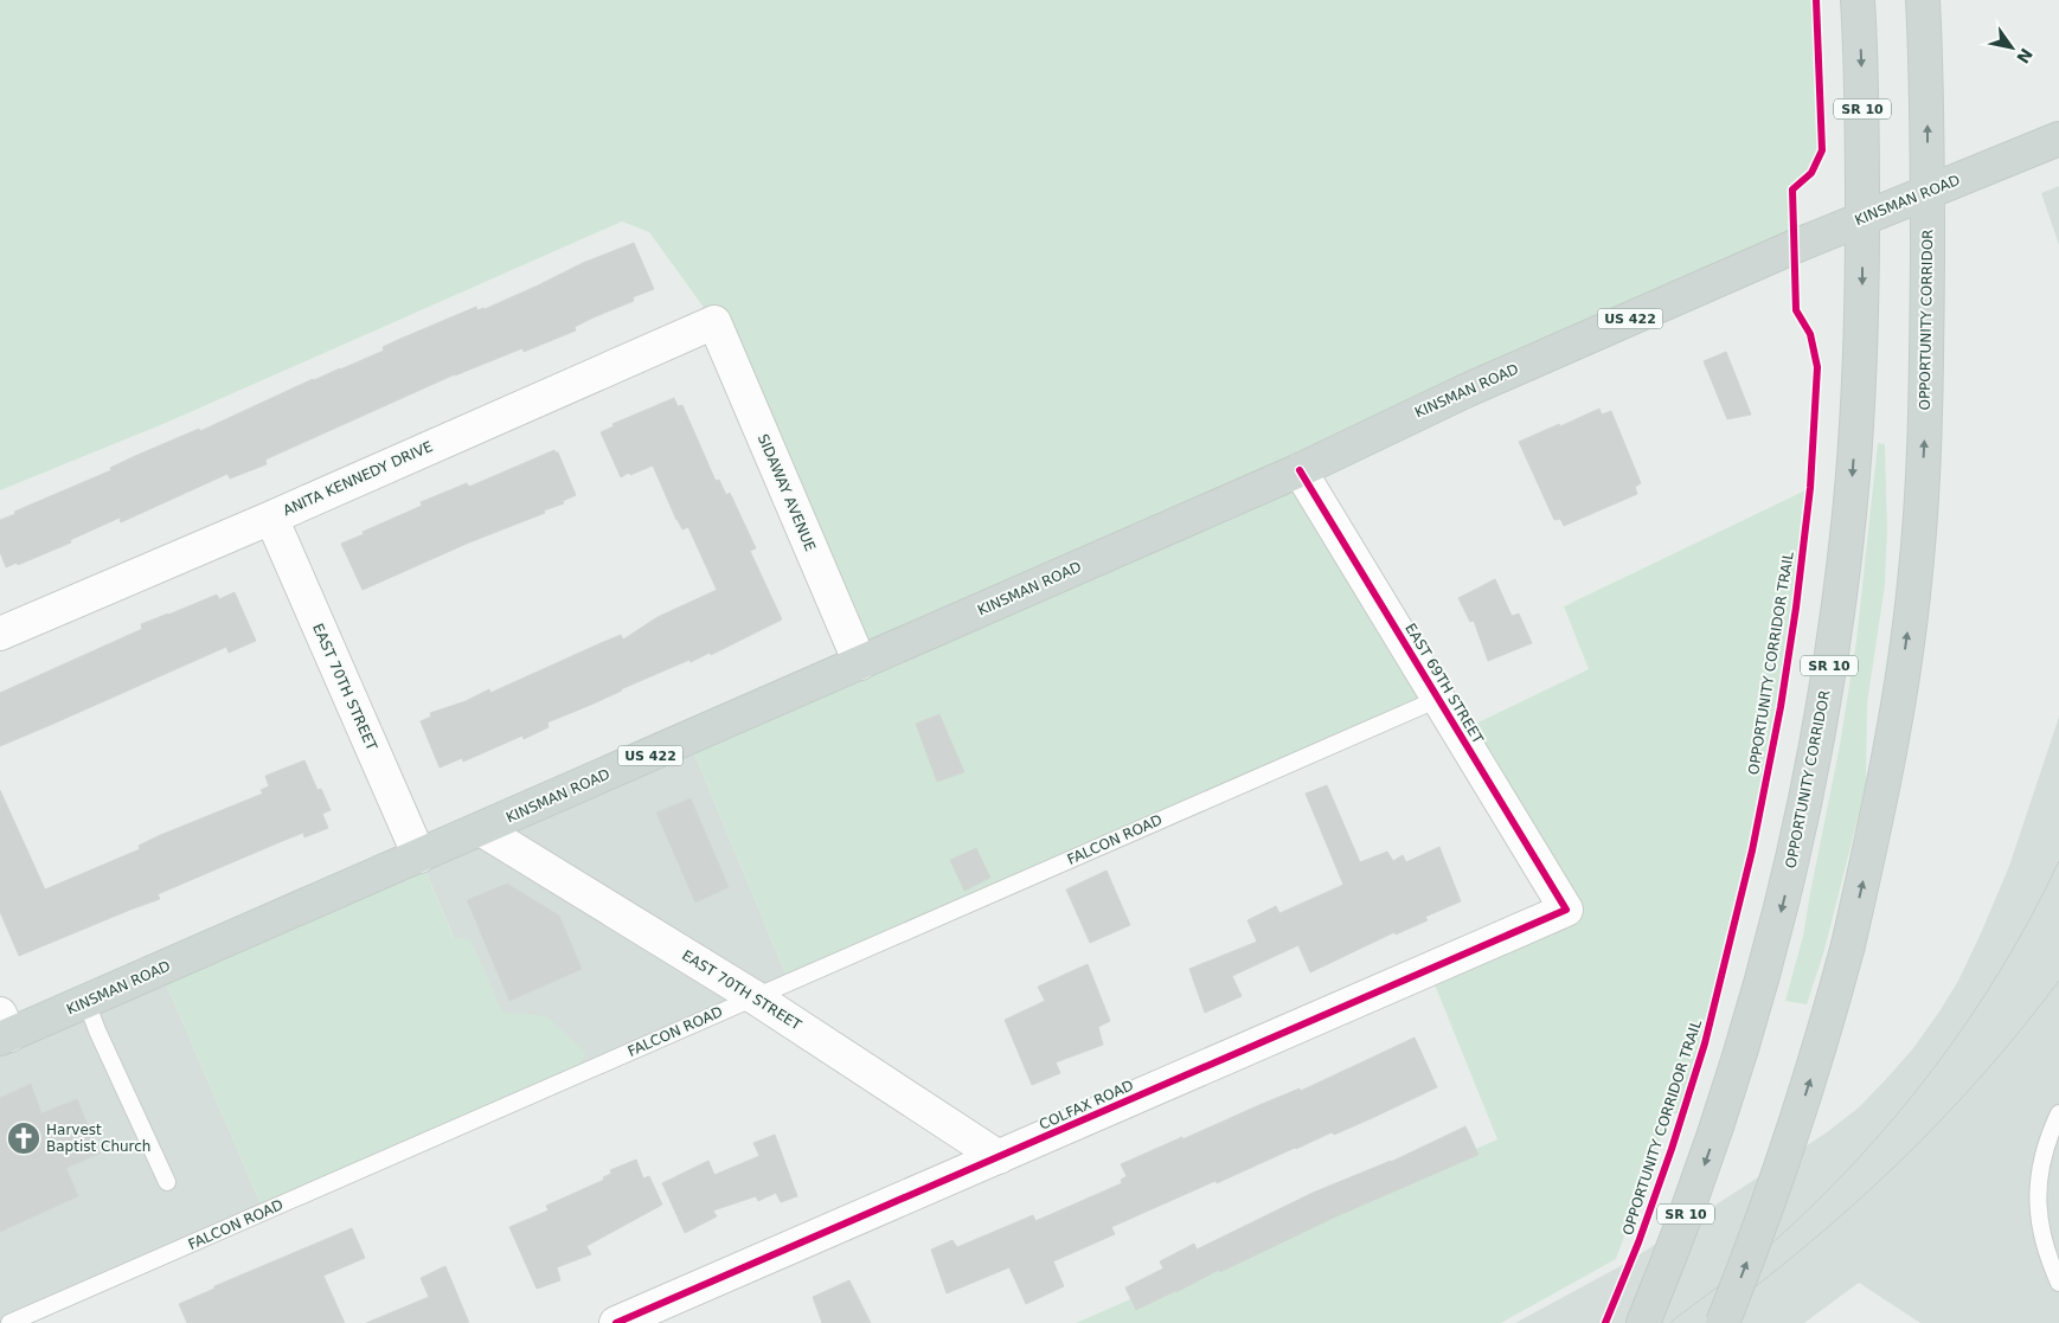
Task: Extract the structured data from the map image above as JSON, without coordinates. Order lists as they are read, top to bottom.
{
  "streets": {
    "main road": [
      "SR 10",
      "KINSMAN ROAD",
      "US 422",
      "OPPORTUNITY CORRIDOR"
    ],
    "street": [
      "ANITA KENNEDY DRIVE",
      "SIDAWAY AVENUE",
      "EAST 69TH STREET",
      "EAST 70TH STREET",
      "COLFAX ROAD"
    ],
    "lane": ["FALCON ROAD"],
    "cycle path": ["OPPORTUNITY CORRIDOR TRAIL"]
  },
  "crossings": [
    ["KINSMAN ROAD", "OPPORTUNITY CORRIDOR"],
    ["KINSMAN ROAD", "SIDAWAY AVENUE"],
    ["KINSMAN ROAD", "EAST 69TH STREET"],
    ["KINSMAN ROAD", "EAST 70TH STREET"],
    ["ANITA KENNEDY DRIVE", "SIDAWAY AVENUE"],
    ["ANITA KENNEDY DRIVE", "EAST 70TH STREET"],
    ["EAST 69TH STREET", "FALCON ROAD"],
    ["EAST 69TH STREET", "COLFAX ROAD"],
    ["EAST 70TH STREET", "FALCON ROAD"],
    ["EAST 70TH STREET", "COLFAX ROAD"]
  ],
  "places": {
    "church": ["Harvest Baptist Church"]
  },
  "north": "bottom right"
}
